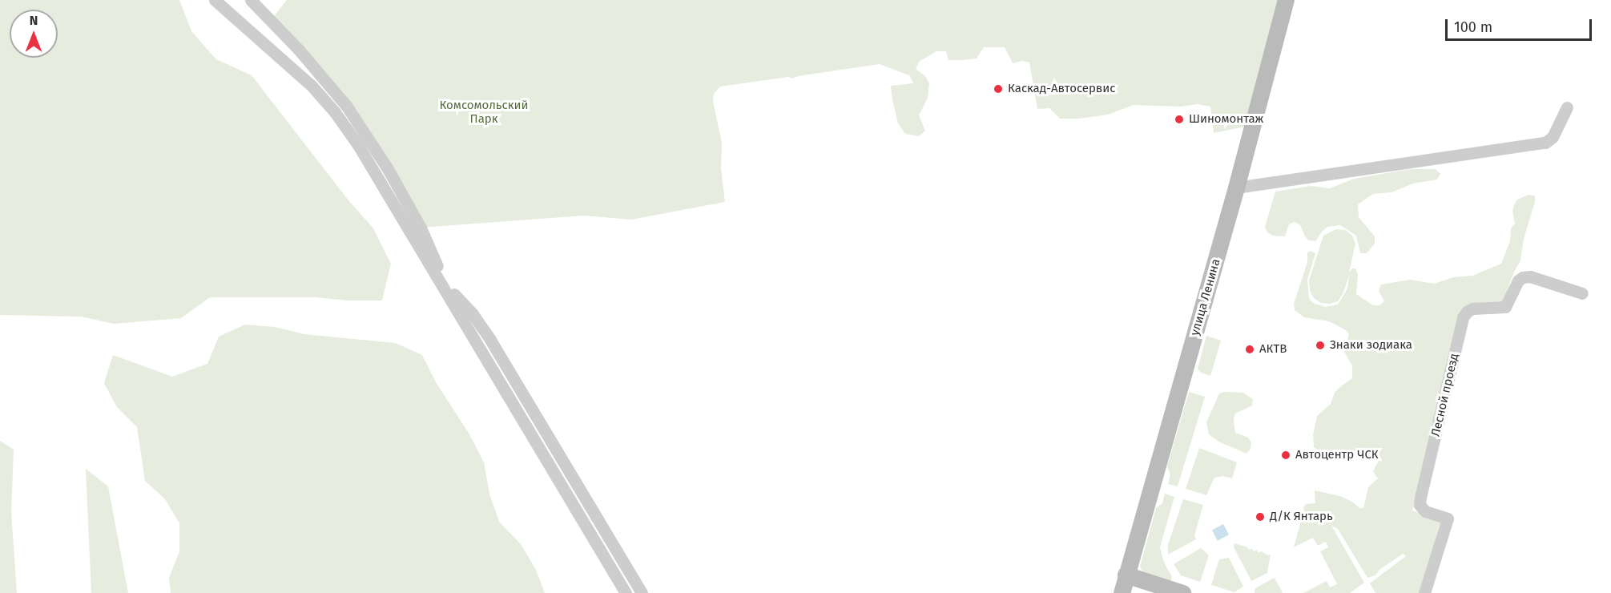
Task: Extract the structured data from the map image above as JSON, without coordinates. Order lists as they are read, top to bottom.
{
  "streets": {
    "main road": ["улица Ленина"],
    "street": ["Лесной проезд"]
  },
  "parks": ["Комсомольский Парк"],
  "places": [
    "Каскад-Автосервис",
    "Шиномонтаж",
    "Знаки зодиака",
    "АКТВ",
    "Автоцентр ЧСК",
    "Д/К Янтарь"
  ],
  "scale_bar": "100 m",
  "north": "top"
}
